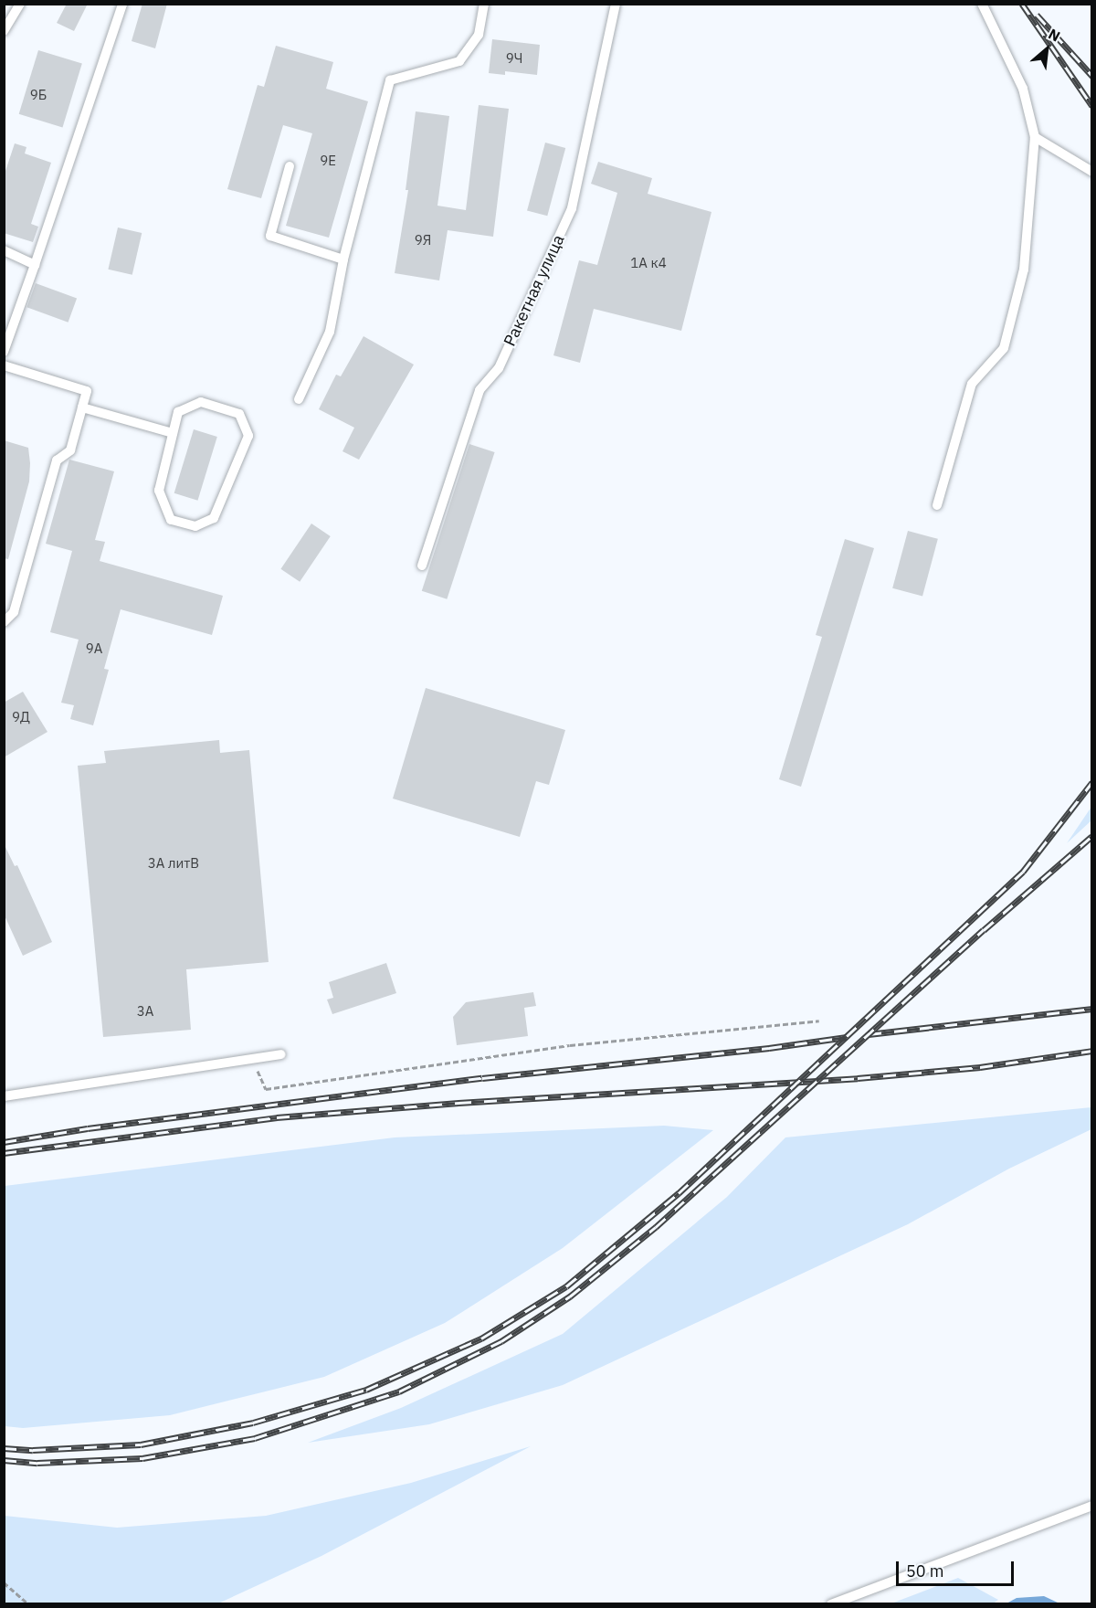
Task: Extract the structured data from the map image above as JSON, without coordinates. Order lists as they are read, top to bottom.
{
  "streets": {
    "lane": ["Ракетная улица"]
  },
  "house_numbers": [
    "9Ч",
    "9Б",
    "9Е",
    "9Я",
    "1А к4",
    "9А",
    "9Д",
    "3А литВ",
    "3А"
  ],
  "scale_bar": "50 m",
  "north": "top right"
}
